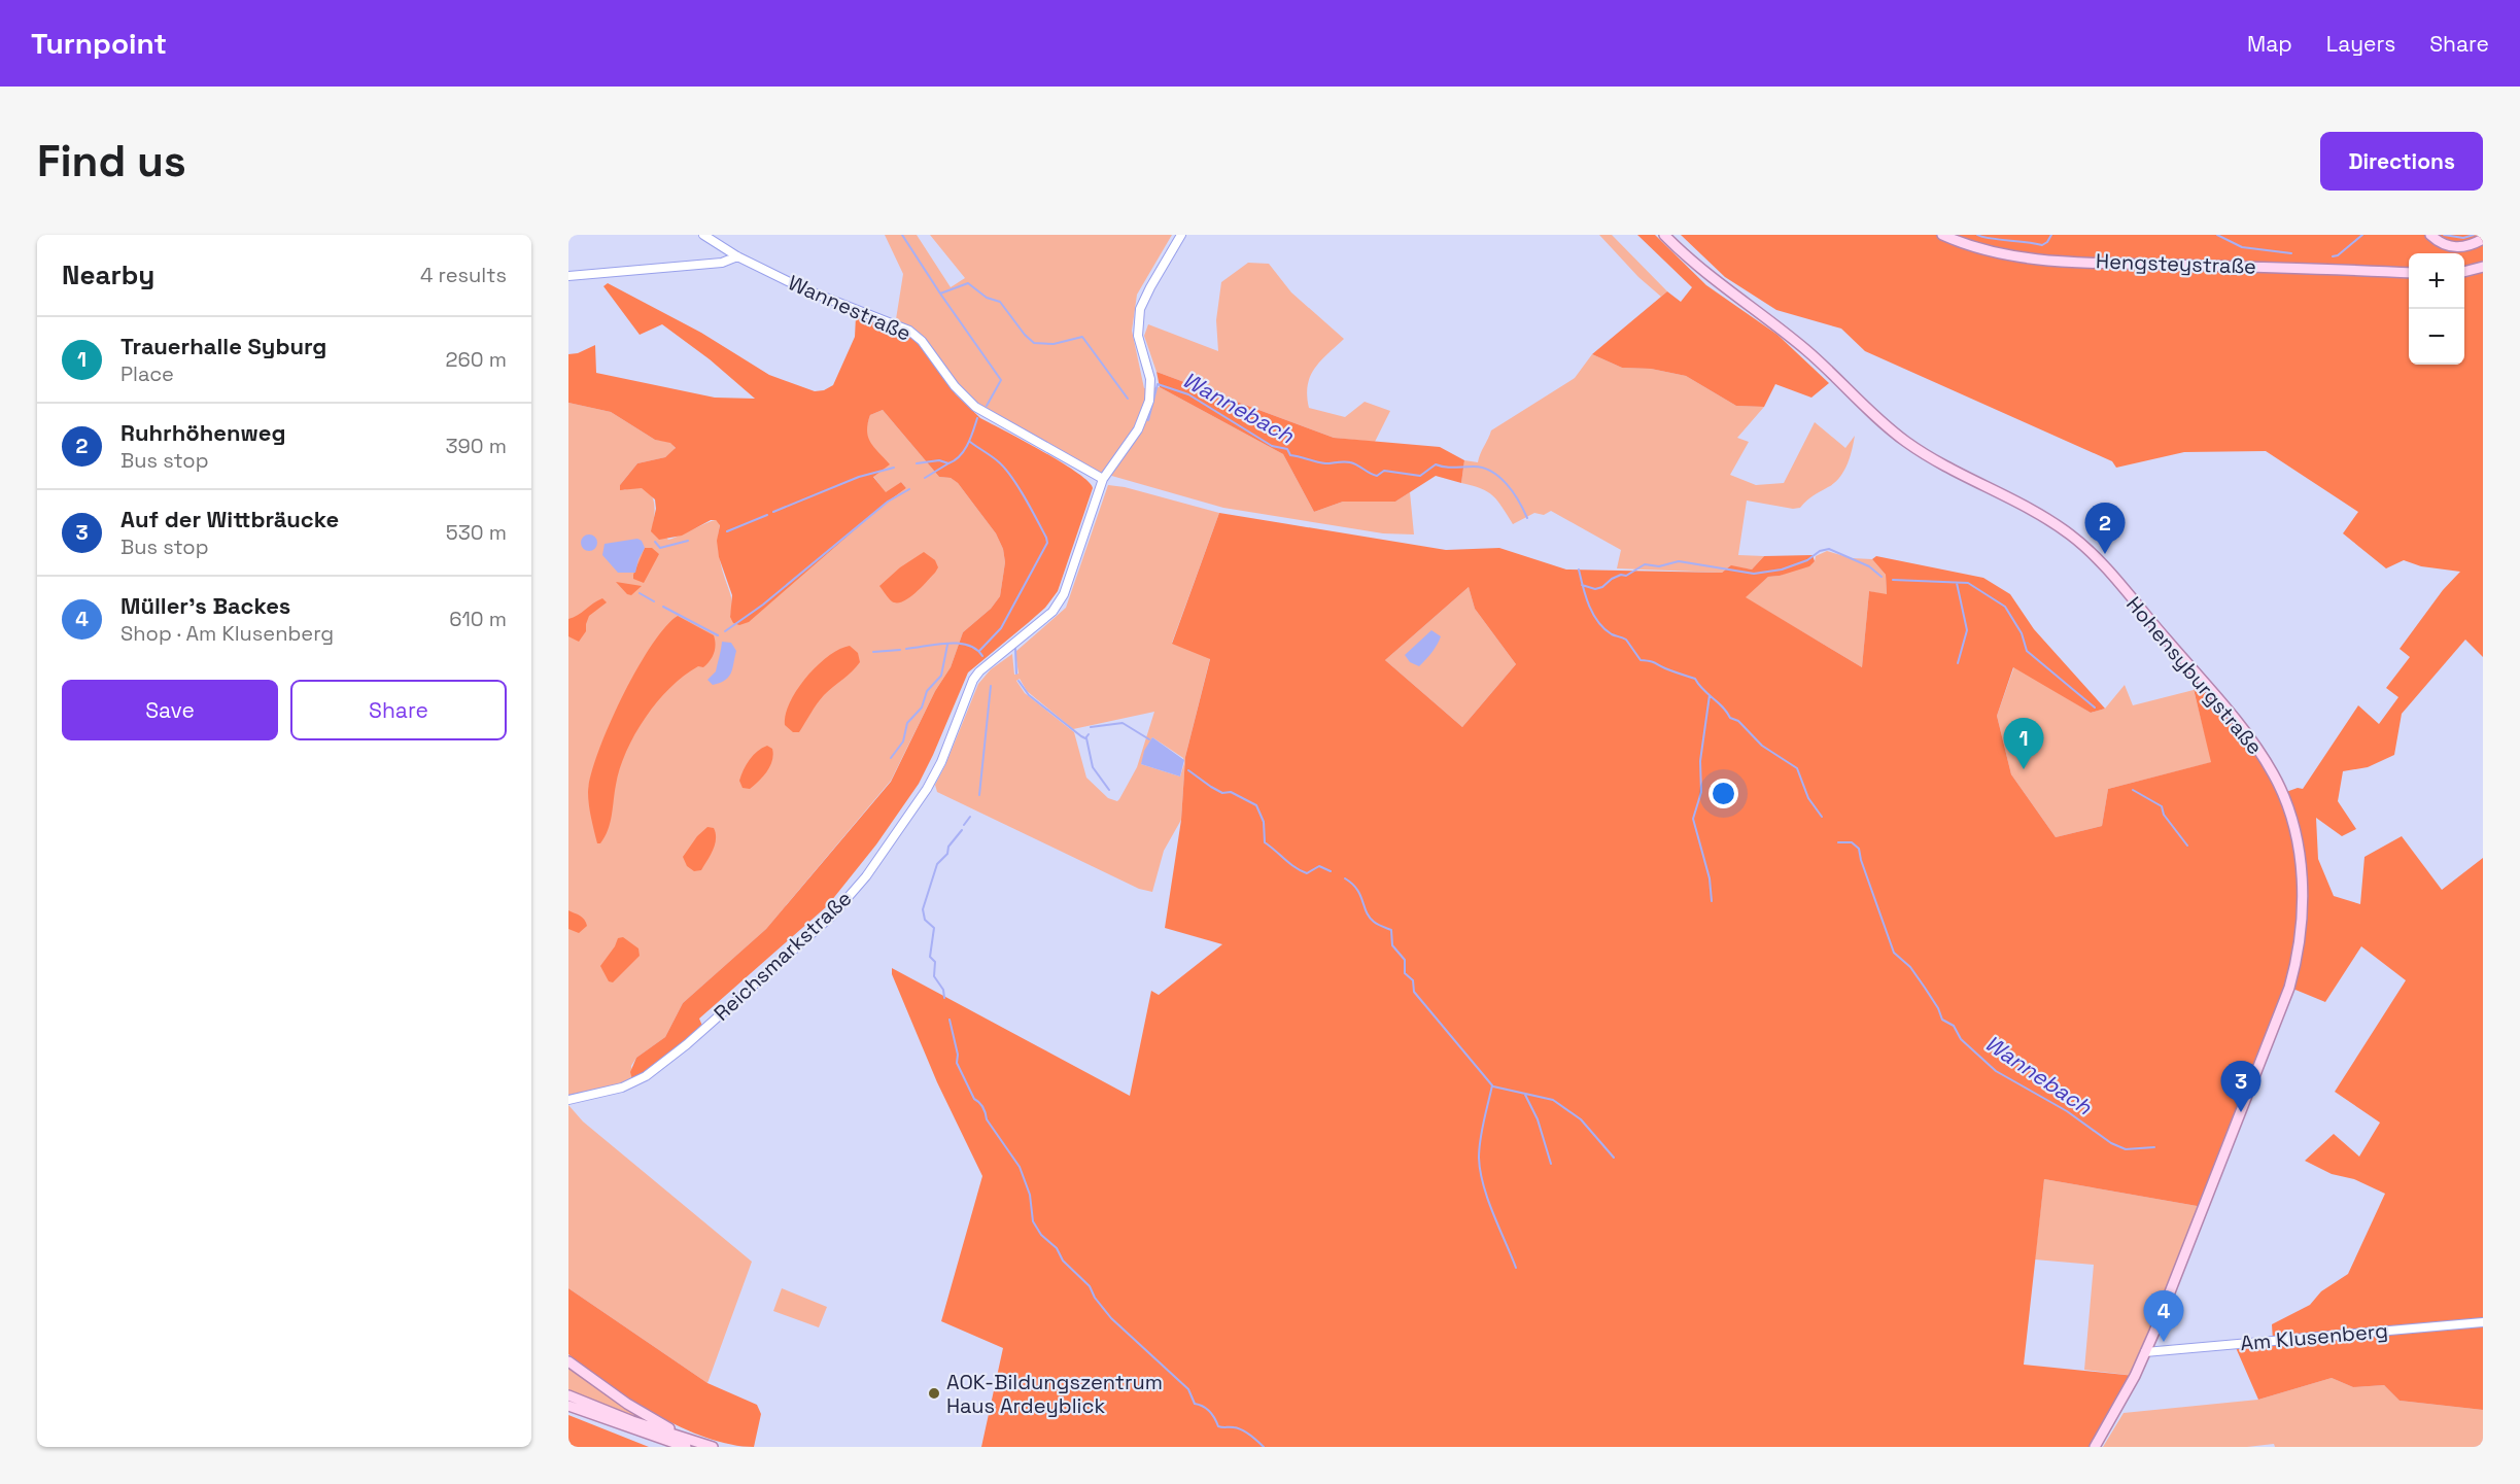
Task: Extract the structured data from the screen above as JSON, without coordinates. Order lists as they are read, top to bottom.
{
  "streets": {
    "main road": ["Hengsteystraße", "Hohensyburgstraße"],
    "street": ["Wannestraße", "Reichsmarkstraße", "Am Klusenberg"]
  },
  "crossings": [
    ["Wannestraße", "Reichsmarkstraße"],
    ["Hohensyburgstraße", "Am Klusenberg"]
  ],
  "water": ["Wannebach"],
  "places": ["AOK-Bildungszentrum Haus Ardeyblick"],
  "page": {
    "header": "Turnpoint",
    "nav": ["Map", "Layers", "Share"],
    "buttons": [
      "Directions",
      ["Save", "Share"]
    ],
    "title": "Find us",
    "heading": ["Nearby", "4 results"],
    "map_buttons": ["+", "−"],
    "list": [
      {
        "mark": "1",
        "name": "Trauerhalle Syburg",
        "note": "Place",
        "value": "260 m"
      },
      {
        "mark": "2",
        "name": "Ruhrhöhenweg",
        "note": "Bus stop",
        "value": "390 m"
      },
      {
        "mark": "3",
        "name": "Auf der Wittbräucke",
        "note": "Bus stop",
        "value": "530 m"
      },
      {
        "mark": "4",
        "name": "Müller's Backes",
        "note": "Shop · Am Klusenberg",
        "value": "610 m"
      }
    ],
    "pins": [
      "2",
      "1",
      "3",
      "4"
    ]
  }
}
